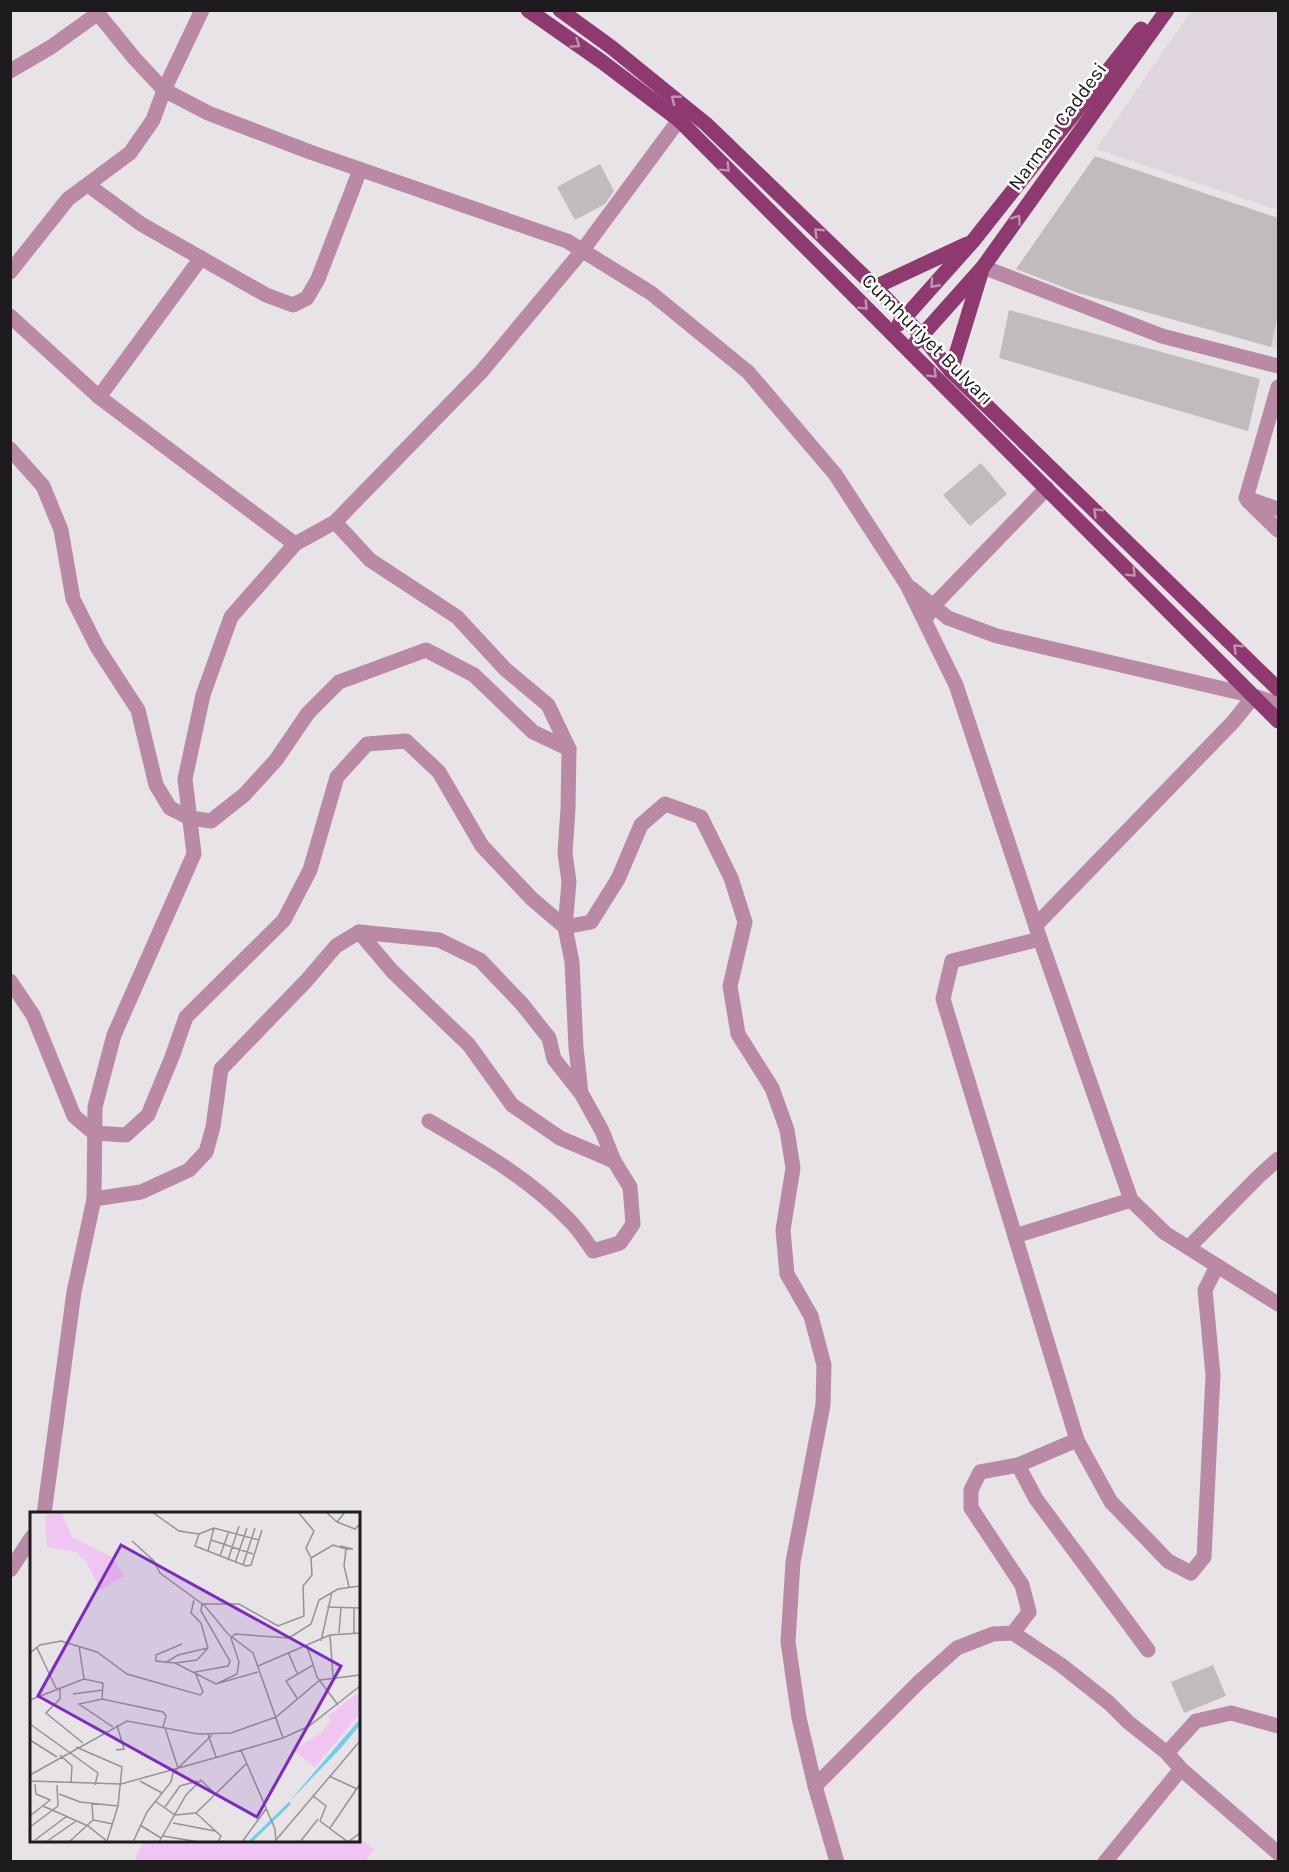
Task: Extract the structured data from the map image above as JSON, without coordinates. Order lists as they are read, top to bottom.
{
  "streets": {
    "main road": ["Narman Caddesi", "Cumhuriyet Bulvarı"]
  },
  "crossings": [
    ["Narman Caddesi", "Cumhuriyet Bulvarı"]
  ]
}
